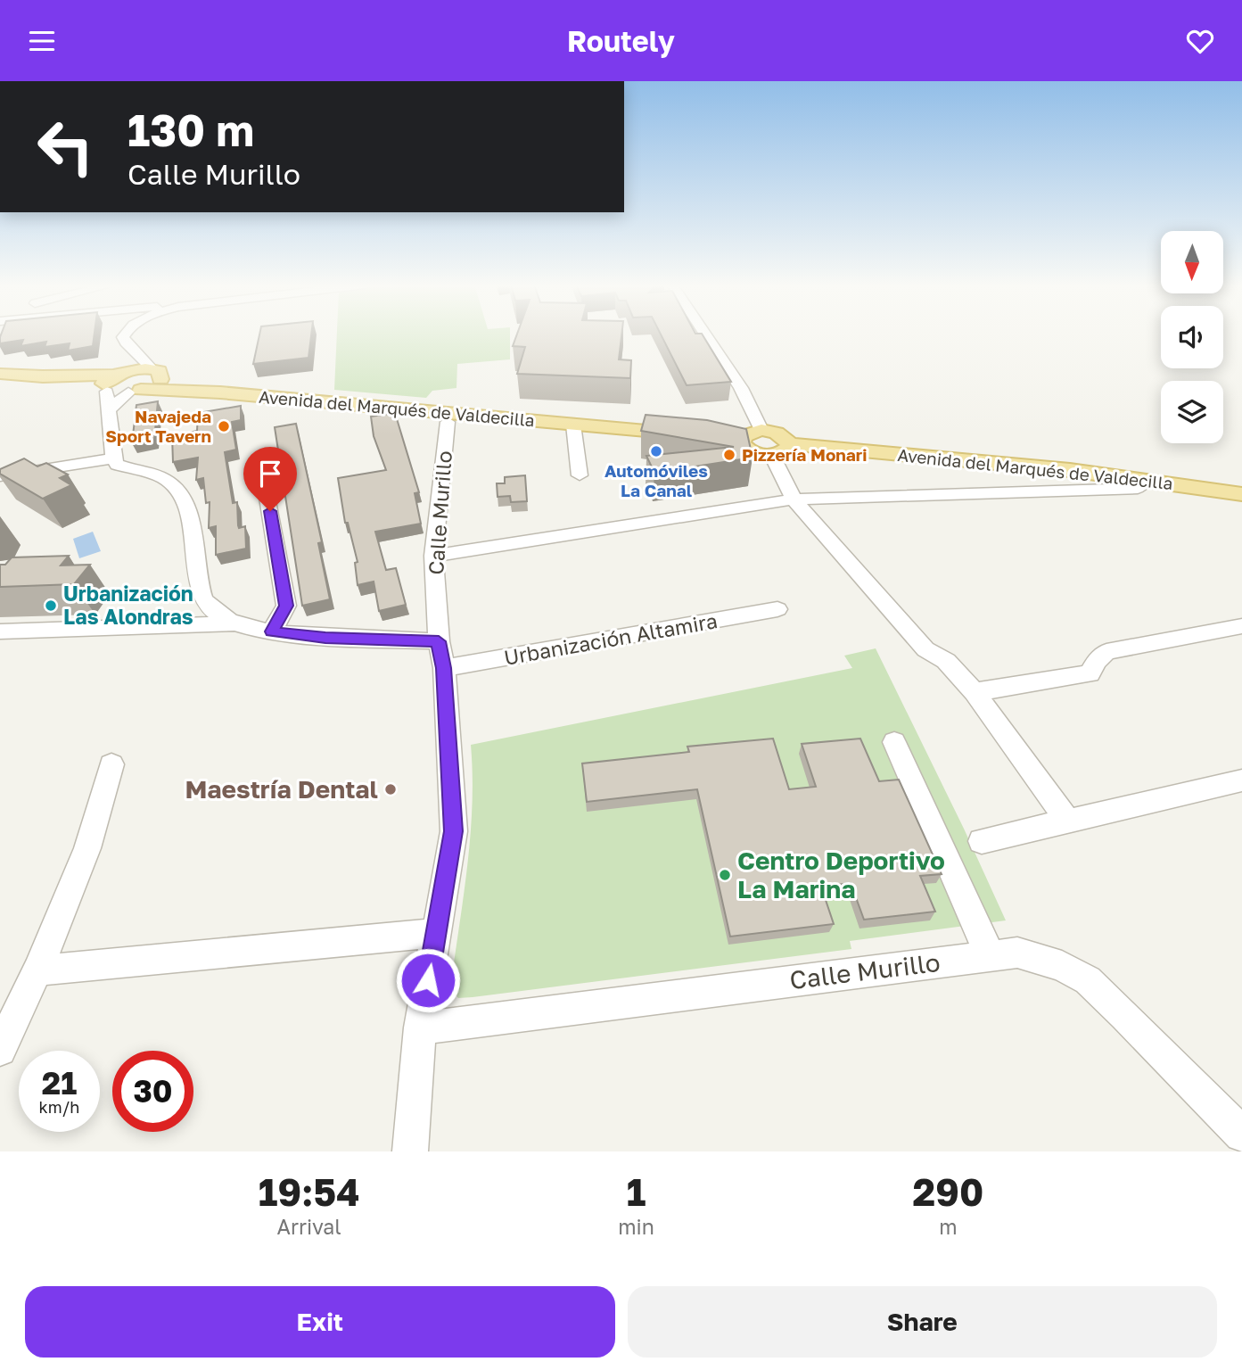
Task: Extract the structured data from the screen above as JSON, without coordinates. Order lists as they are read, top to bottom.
{
  "streets": {
    "main road": ["Avenida del Marqués de Valdecilla"],
    "street": ["Calle Murillo", "Urbanización Altamira"]
  },
  "crossings": [
    ["Calle Murillo", "Urbanización Altamira"]
  ],
  "places": [
    "Navajeda Sport Tavern",
    "Automóviles La Canal",
    "Pizzería Monari",
    "Urbanización Las Alondras",
    "Maestría Dental",
    "Centro Deportivo La Marina"
  ],
  "north": "bottom",
  "page": {
    "header": "Routely",
    "turn": ["130 m", "Calle Murillo"],
    "speed": "21 km/h",
    "limit": "30",
    "eta": [
      "19:54",
      "Arrival",
      "1",
      "min",
      "290",
      "m"
    ],
    "buttons": ["Exit", "Share"]
  }
}
